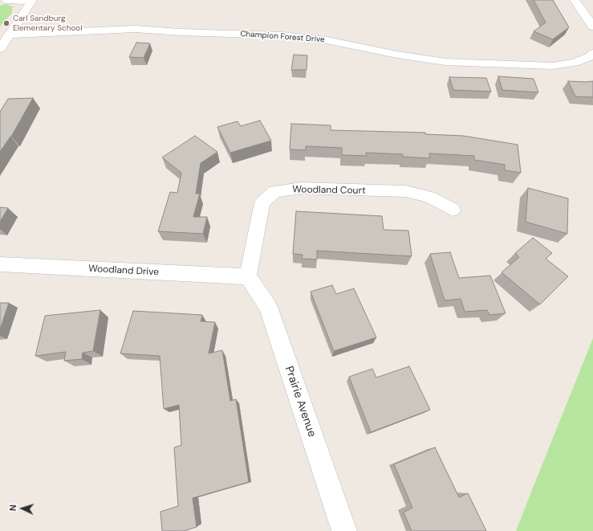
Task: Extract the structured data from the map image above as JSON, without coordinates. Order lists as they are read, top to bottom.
{
  "streets": {
    "street": [
      "Champion Forest Drive",
      "Woodland Court",
      "Woodland Drive",
      "Prairie Avenue"
    ]
  },
  "crossings": [
    ["Woodland Court", "Woodland Drive"],
    ["Woodland Court", "Prairie Avenue"],
    ["Woodland Drive", "Prairie Avenue"]
  ],
  "places": ["Carl Sandburg Elementary School"],
  "north": "left"
}
